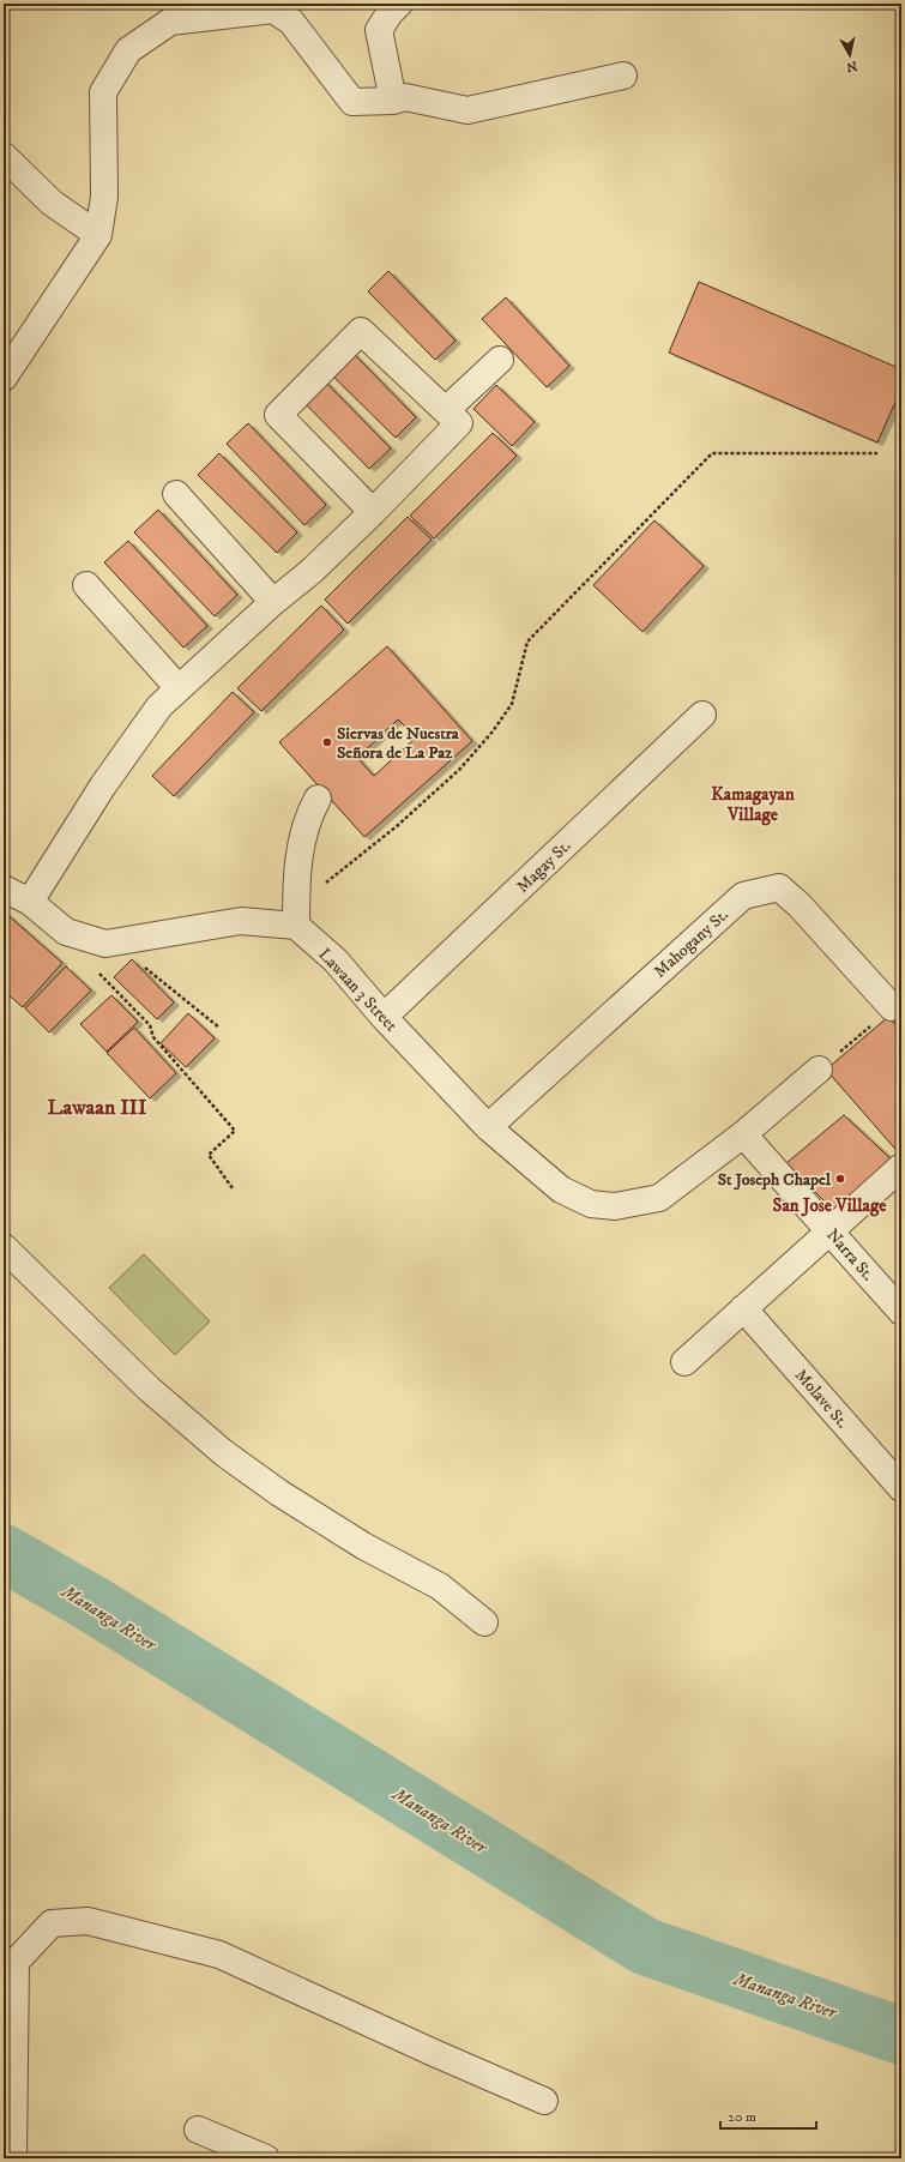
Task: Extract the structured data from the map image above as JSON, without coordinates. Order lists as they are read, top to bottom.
{
  "streets": {
    "street": [
      "Magay St.",
      "Mahogany St.",
      "Lawaan 3 Street",
      "Narra St.",
      "Molave St."
    ]
  },
  "crossings": [
    ["Magay St.", "Lawaan 3 Street"],
    ["Mahogany St.", "Lawaan 3 Street"],
    ["Lawaan 3 Street", "Narra St."]
  ],
  "districts": ["Kamagayan Village", "Lawaan III", "San Jose Village"],
  "water": ["Mananga River"],
  "places": ["Siervas de Nuestra Señora de La Paz", "St Joseph Chapel"],
  "scale_bar": "20 m",
  "north": "bottom"
}
